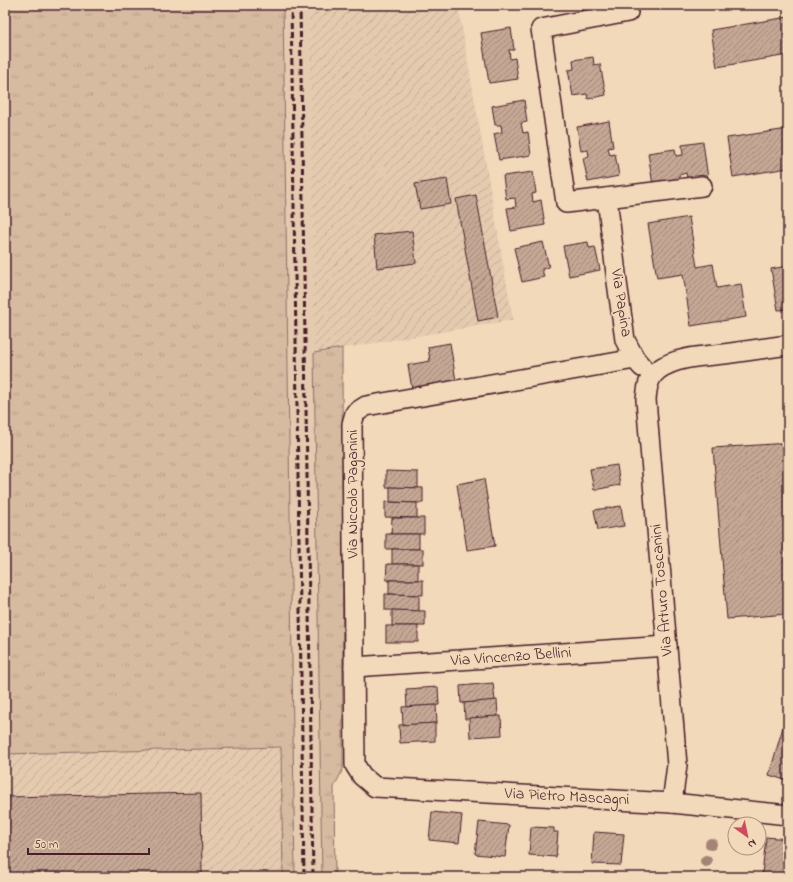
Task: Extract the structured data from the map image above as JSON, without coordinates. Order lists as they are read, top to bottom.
{
  "streets": {
    "street": [
      "Via Papina",
      "Via Niccolò Paganini",
      "Via Arturo Toscanini",
      "Via Vincenzo Bellini",
      "Via Pietro Mascagni"
    ]
  },
  "crossings": [
    ["Via Papina", "Via Niccolò Paganini"],
    ["Via Papina", "Via Arturo Toscanini"],
    ["Via Niccolò Paganini", "Via Vincenzo Bellini"],
    ["Via Niccolò Paganini", "Via Pietro Mascagni"],
    ["Via Arturo Toscanini", "Via Vincenzo Bellini"],
    ["Via Arturo Toscanini", "Via Pietro Mascagni"]
  ],
  "scale_bar": "50 m",
  "north": "bottom right"
}
